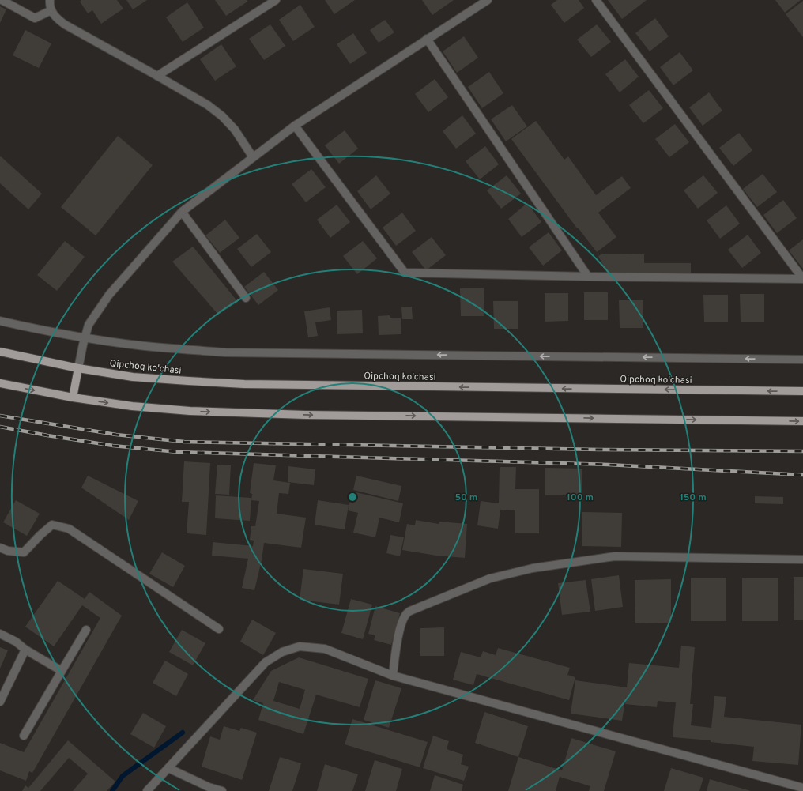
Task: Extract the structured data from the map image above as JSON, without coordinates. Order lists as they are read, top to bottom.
{
  "streets": {
    "main road": ["Qipchoq ko'chasi"]
  },
  "rings": ["50 m", "100 m", "150 m"]
}
